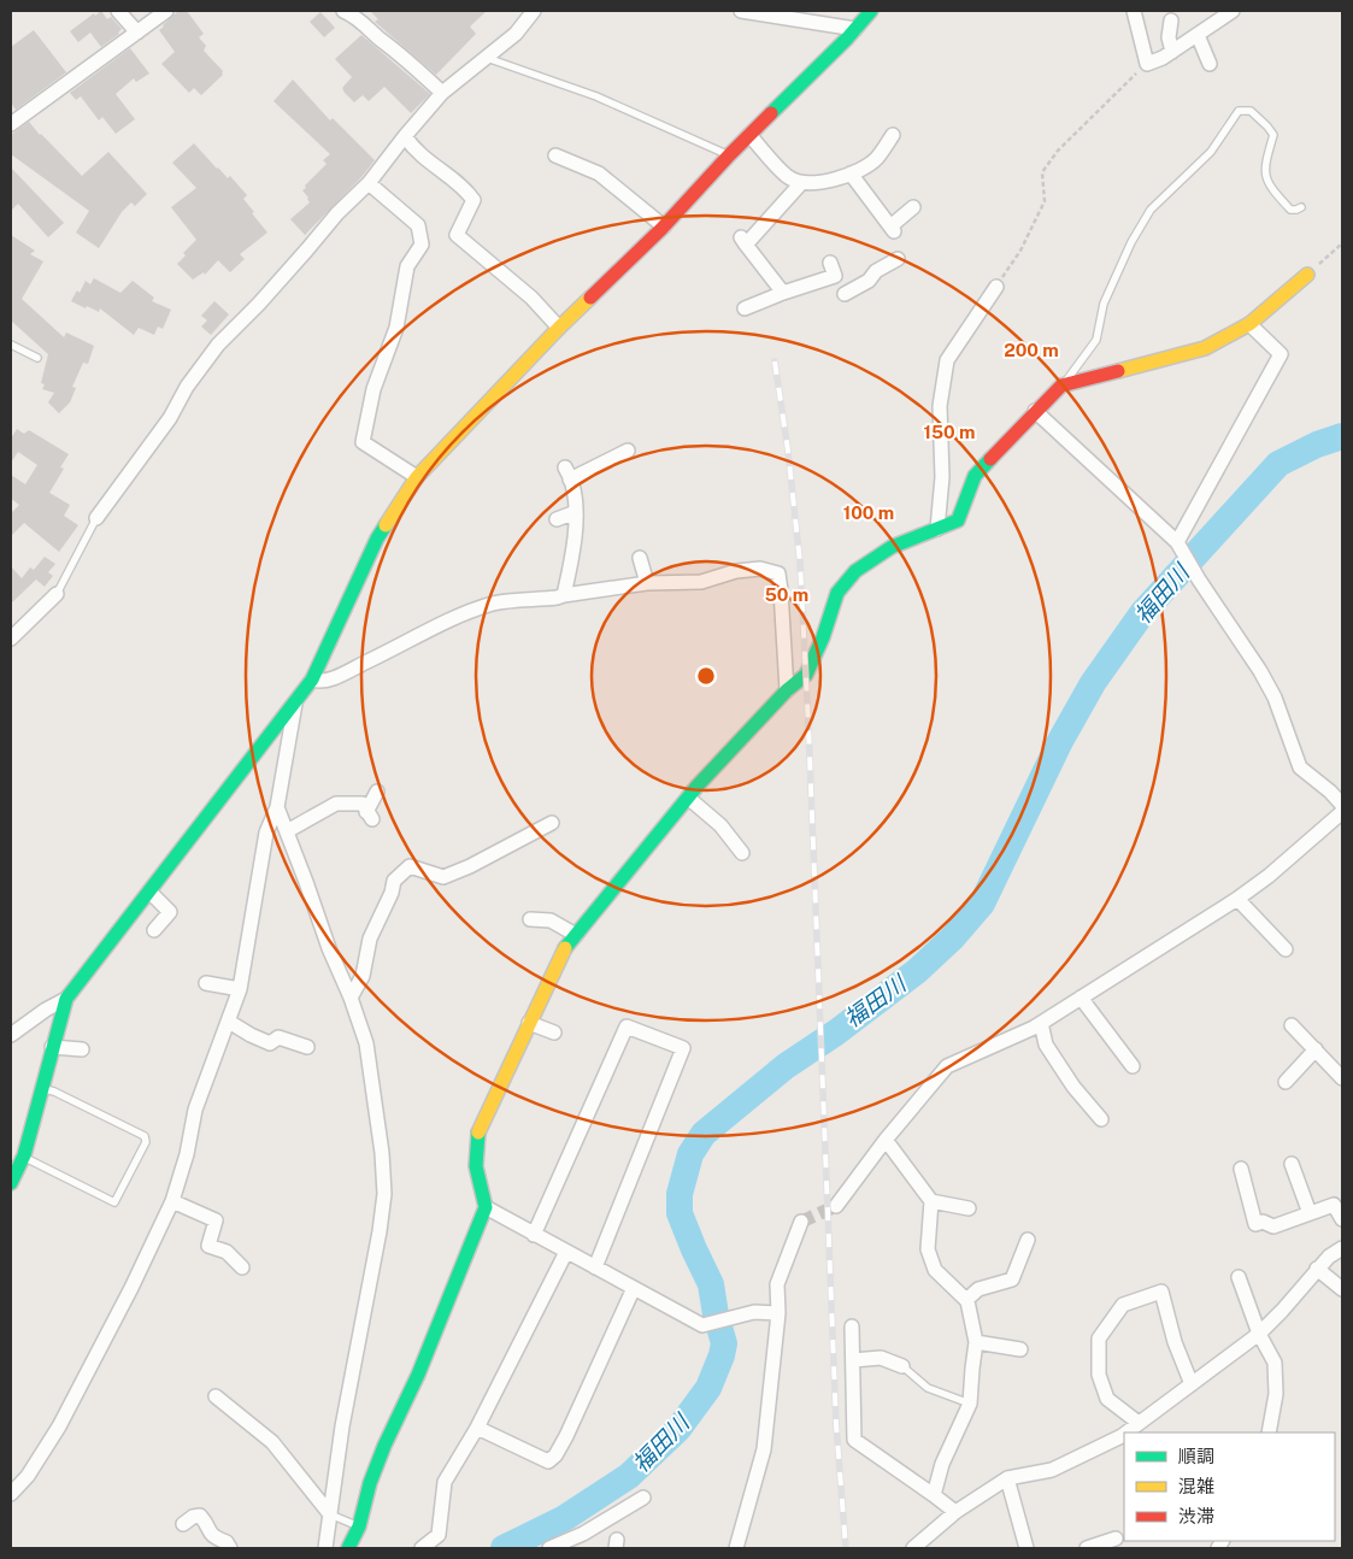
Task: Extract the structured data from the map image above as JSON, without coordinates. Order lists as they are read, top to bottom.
{
  "water": ["福田川"],
  "legend": ["順調", "混雑", "渋滞"],
  "rings": [
    "200 m",
    "150 m",
    "100 m",
    "50 m"
  ]
}
